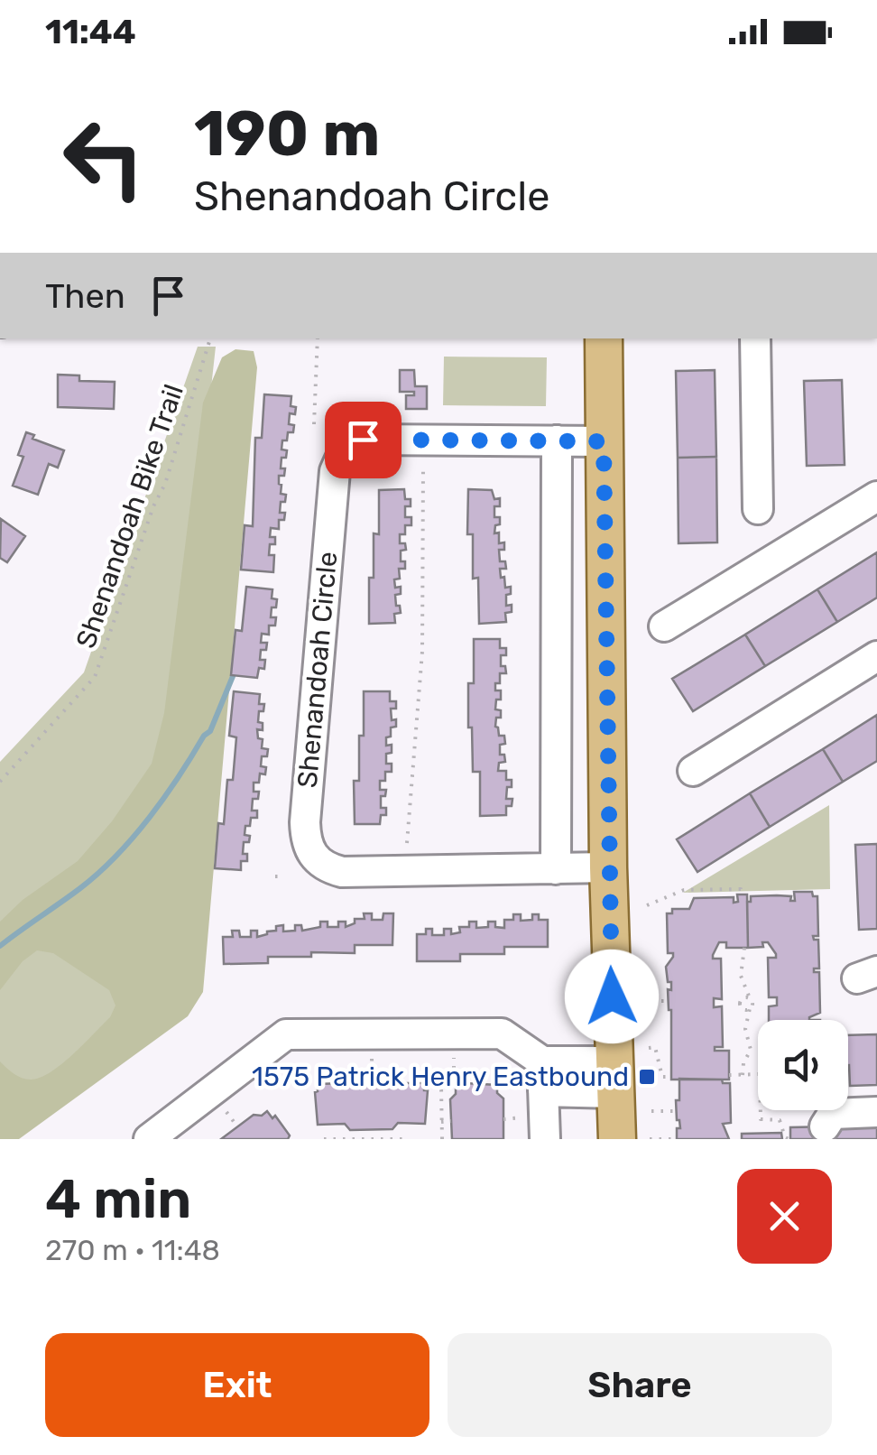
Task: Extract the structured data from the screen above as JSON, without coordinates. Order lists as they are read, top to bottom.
{
  "streets": {
    "street": ["Shenandoah Circle"],
    "path": ["Shenandoah Bike Trail"]
  },
  "places": {
    "transit": ["1575 Patrick Henry Eastbound"]
  },
  "page": {
    "status": "11:44",
    "turn": ["190 m", "Shenandoah Circle"],
    "then": "Then",
    "heading": ["4 min", "270 m · 11:48"],
    "buttons": ["Exit", "Share"]
  }
}
